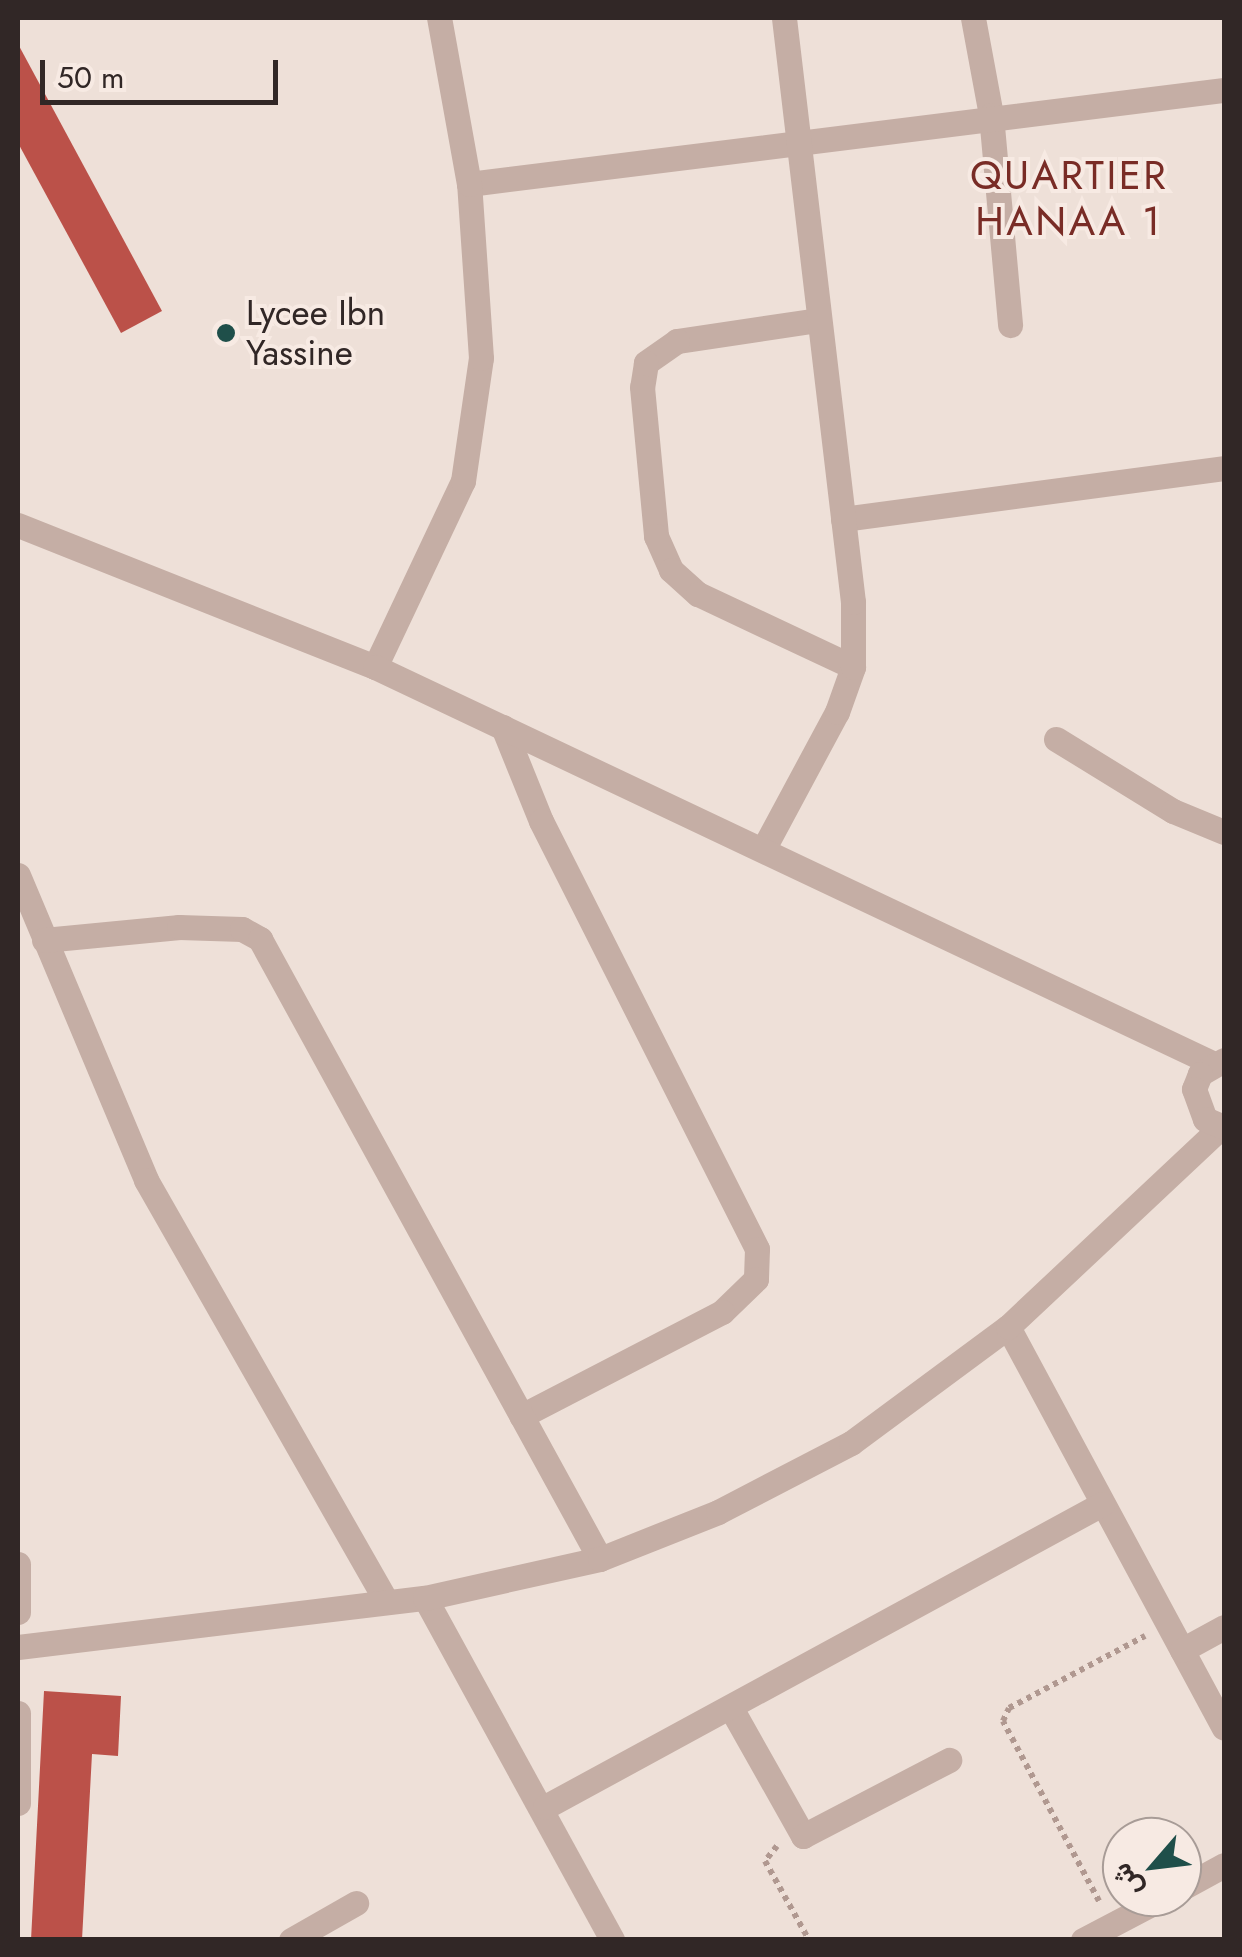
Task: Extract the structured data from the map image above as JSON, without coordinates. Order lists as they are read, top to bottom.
{
  "districts": ["QUARTIER HANAA 1"],
  "places": ["Lycee Ibn Yassine"],
  "scale_bar": "50 m",
  "north": "bottom left"
}
